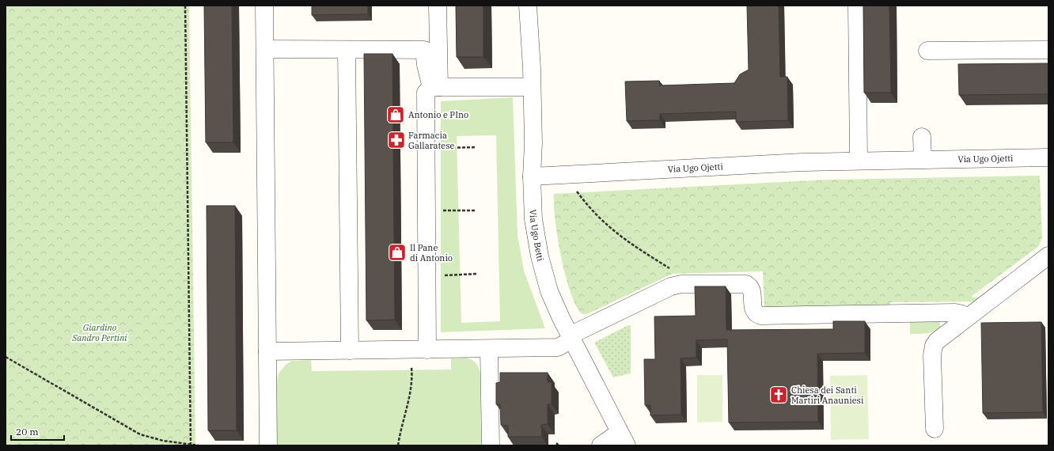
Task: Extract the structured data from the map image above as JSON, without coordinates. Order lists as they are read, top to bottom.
{
  "streets": {
    "street": ["Via Ugo Ojetti", "Via Ugo Betti"]
  },
  "crossings": [
    ["Via Ugo Ojetti", "Via Ugo Betti"]
  ],
  "parks": ["Giardino Sandro Pertini"],
  "places": {
    "shop": ["Antonio e PIno", "Il Pane di Antonio"],
    "pharmacy": ["Farmacia Gallaratese"],
    "church": ["Chiesa dei Santi Martiri Anauniesi"]
  },
  "scale_bar": "20 m"
}
